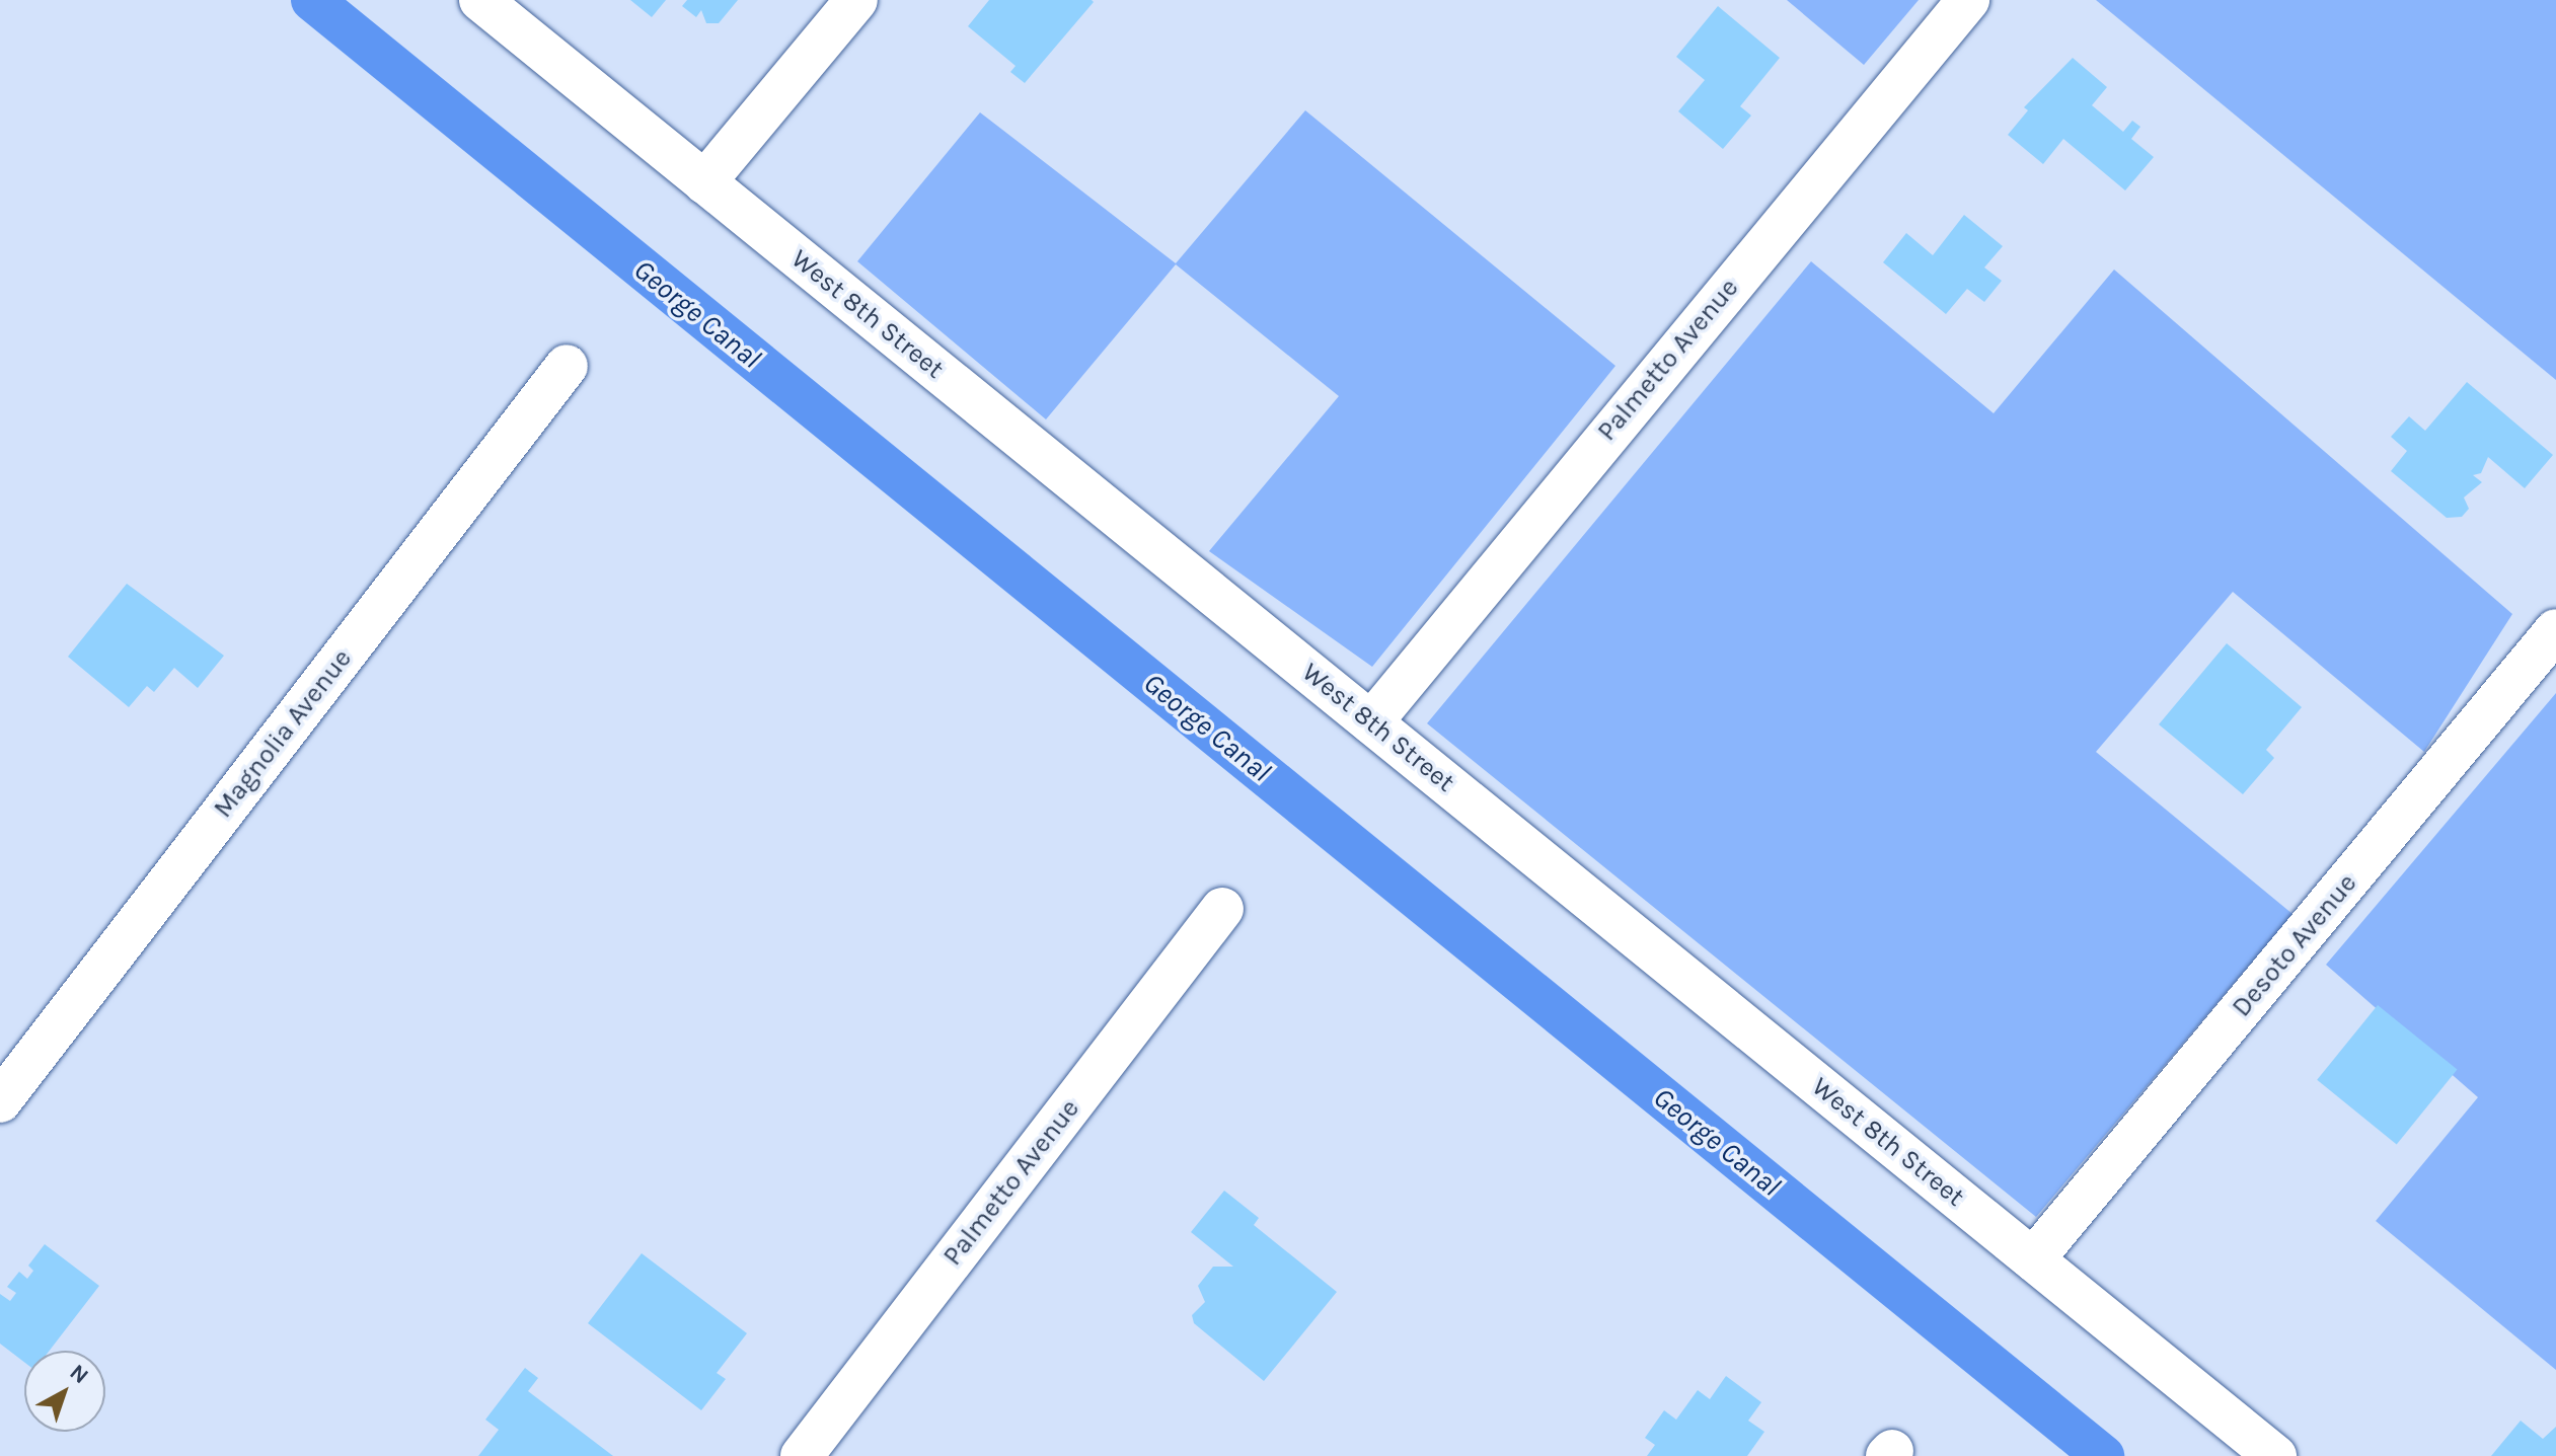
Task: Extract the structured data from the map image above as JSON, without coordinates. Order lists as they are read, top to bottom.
{
  "streets": {
    "street": [
      "West 8th Street",
      "Palmetto Avenue",
      "Magnolia Avenue",
      "Desoto Avenue"
    ]
  },
  "crossings": [
    ["West 8th Street", "Palmetto Avenue"],
    ["West 8th Street", "Desoto Avenue"]
  ],
  "water": ["George Canal"],
  "north": "top right"
}
